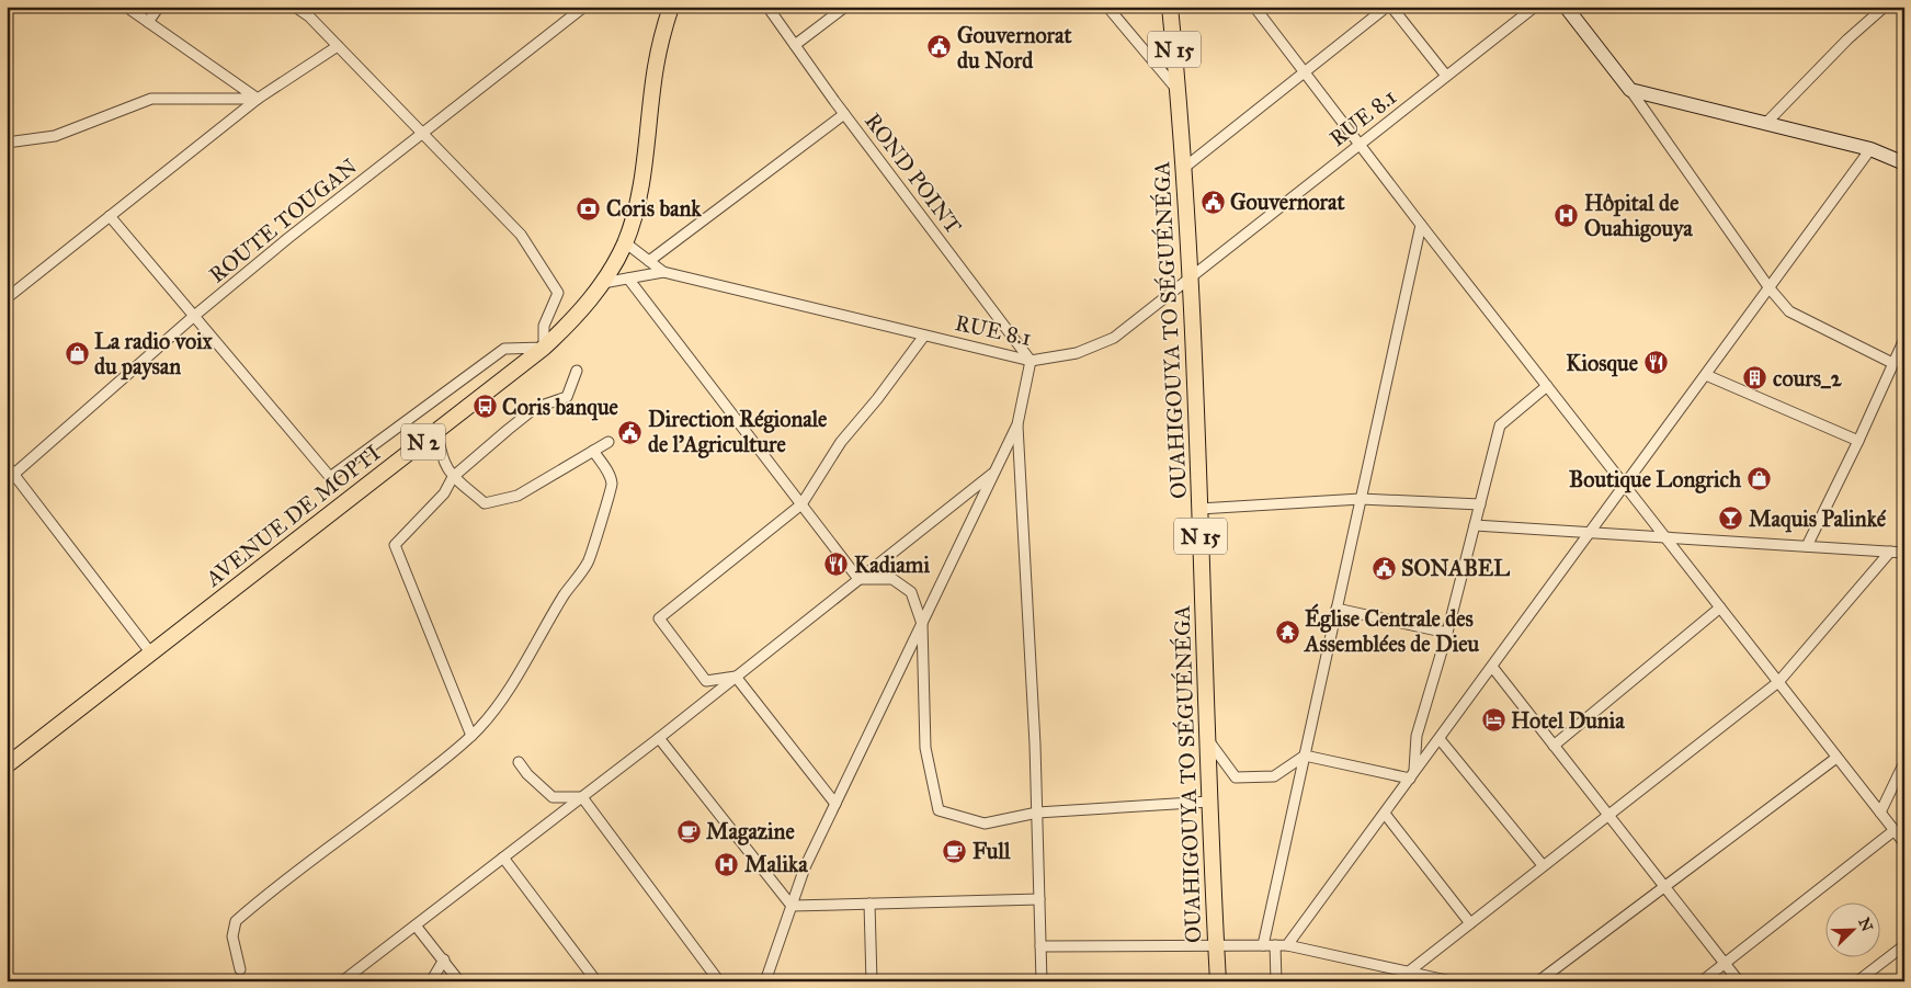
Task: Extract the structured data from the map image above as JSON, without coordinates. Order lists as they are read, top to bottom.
{
  "streets": {
    "main road": [
      "N 15",
      "OUAHIGOUYA TO SÉGUÉNÉGA",
      "N 2",
      "AVENUE DE MOPTI"
    ],
    "street": ["RUE 8.1", "ROND POINT", "ROUTE TOUGAN"]
  },
  "crossings": [
    ["RUE 8.1", "ROND POINT"],
    ["RUE 8.1", "OUAHIGOUYA TO SÉGUÉNÉGA"],
    ["RUE 8.1", "AVENUE DE MOPTI"]
  ],
  "places": {
    "public building": [
      "Gouvernorat du Nord",
      "Gouvernorat",
      "Direction Régionale de l'Agriculture",
      "SONABEL"
    ],
    "bank": ["Coris bank"],
    "hospital": ["Hôpital de Ouahigouya", "Malika"],
    "shop": ["La radio voix du paysan", "Boutique Longrich"],
    "restaurant": ["Kiosque", "Kadiami"],
    "building": ["cours_2"],
    "bus stop": ["Coris banque"],
    "bar": ["Maquis Palinké"],
    "temple": ["Église Centrale des Assemblées de Dieu"],
    "hotel": ["Hotel Dunia"],
    "cafe": ["Magazine", "Full"]
  },
  "north": "top right"
}
